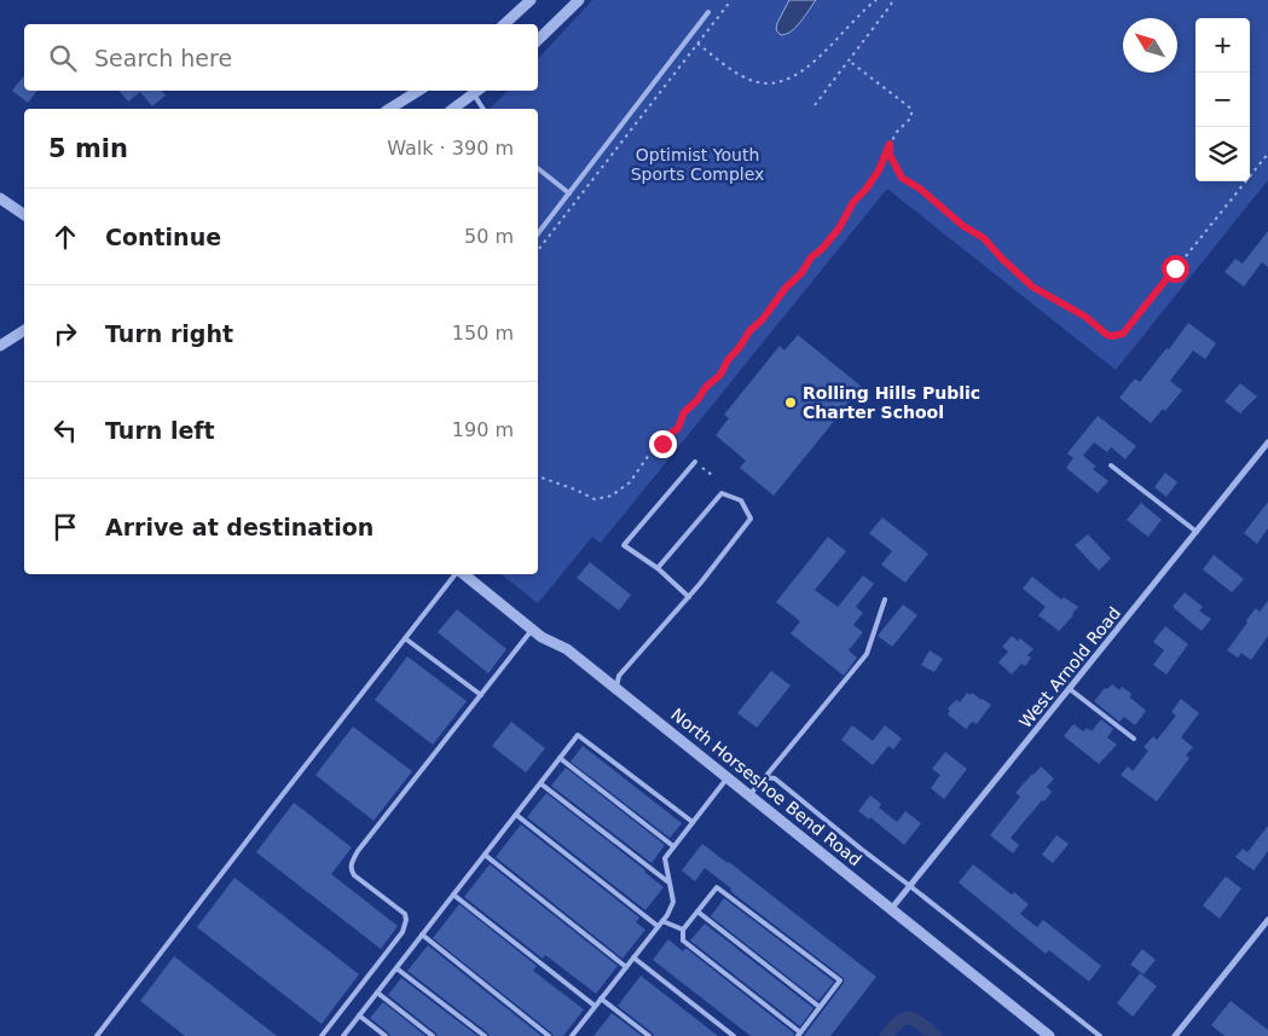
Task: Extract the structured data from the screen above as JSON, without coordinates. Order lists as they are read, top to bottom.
{
  "streets": {
    "street": ["West Arnold Road", "North Horseshoe Bend Road"]
  },
  "crossings": [
    ["West Arnold Road", "North Horseshoe Bend Road"]
  ],
  "parks": ["Optimist Youth Sports Complex"],
  "places": ["Rolling Hills Public Charter School"],
  "north": "top left",
  "page": {
    "map_buttons": ["+", "−"],
    "search": "Search here",
    "heading": ["5 min", "Walk · 390 m"],
    "list": [
      ["Continue", "50 m"],
      ["Turn right", "150 m"],
      ["Turn left", "190 m"],
      "Arrive at destination"
    ]
  }
}
